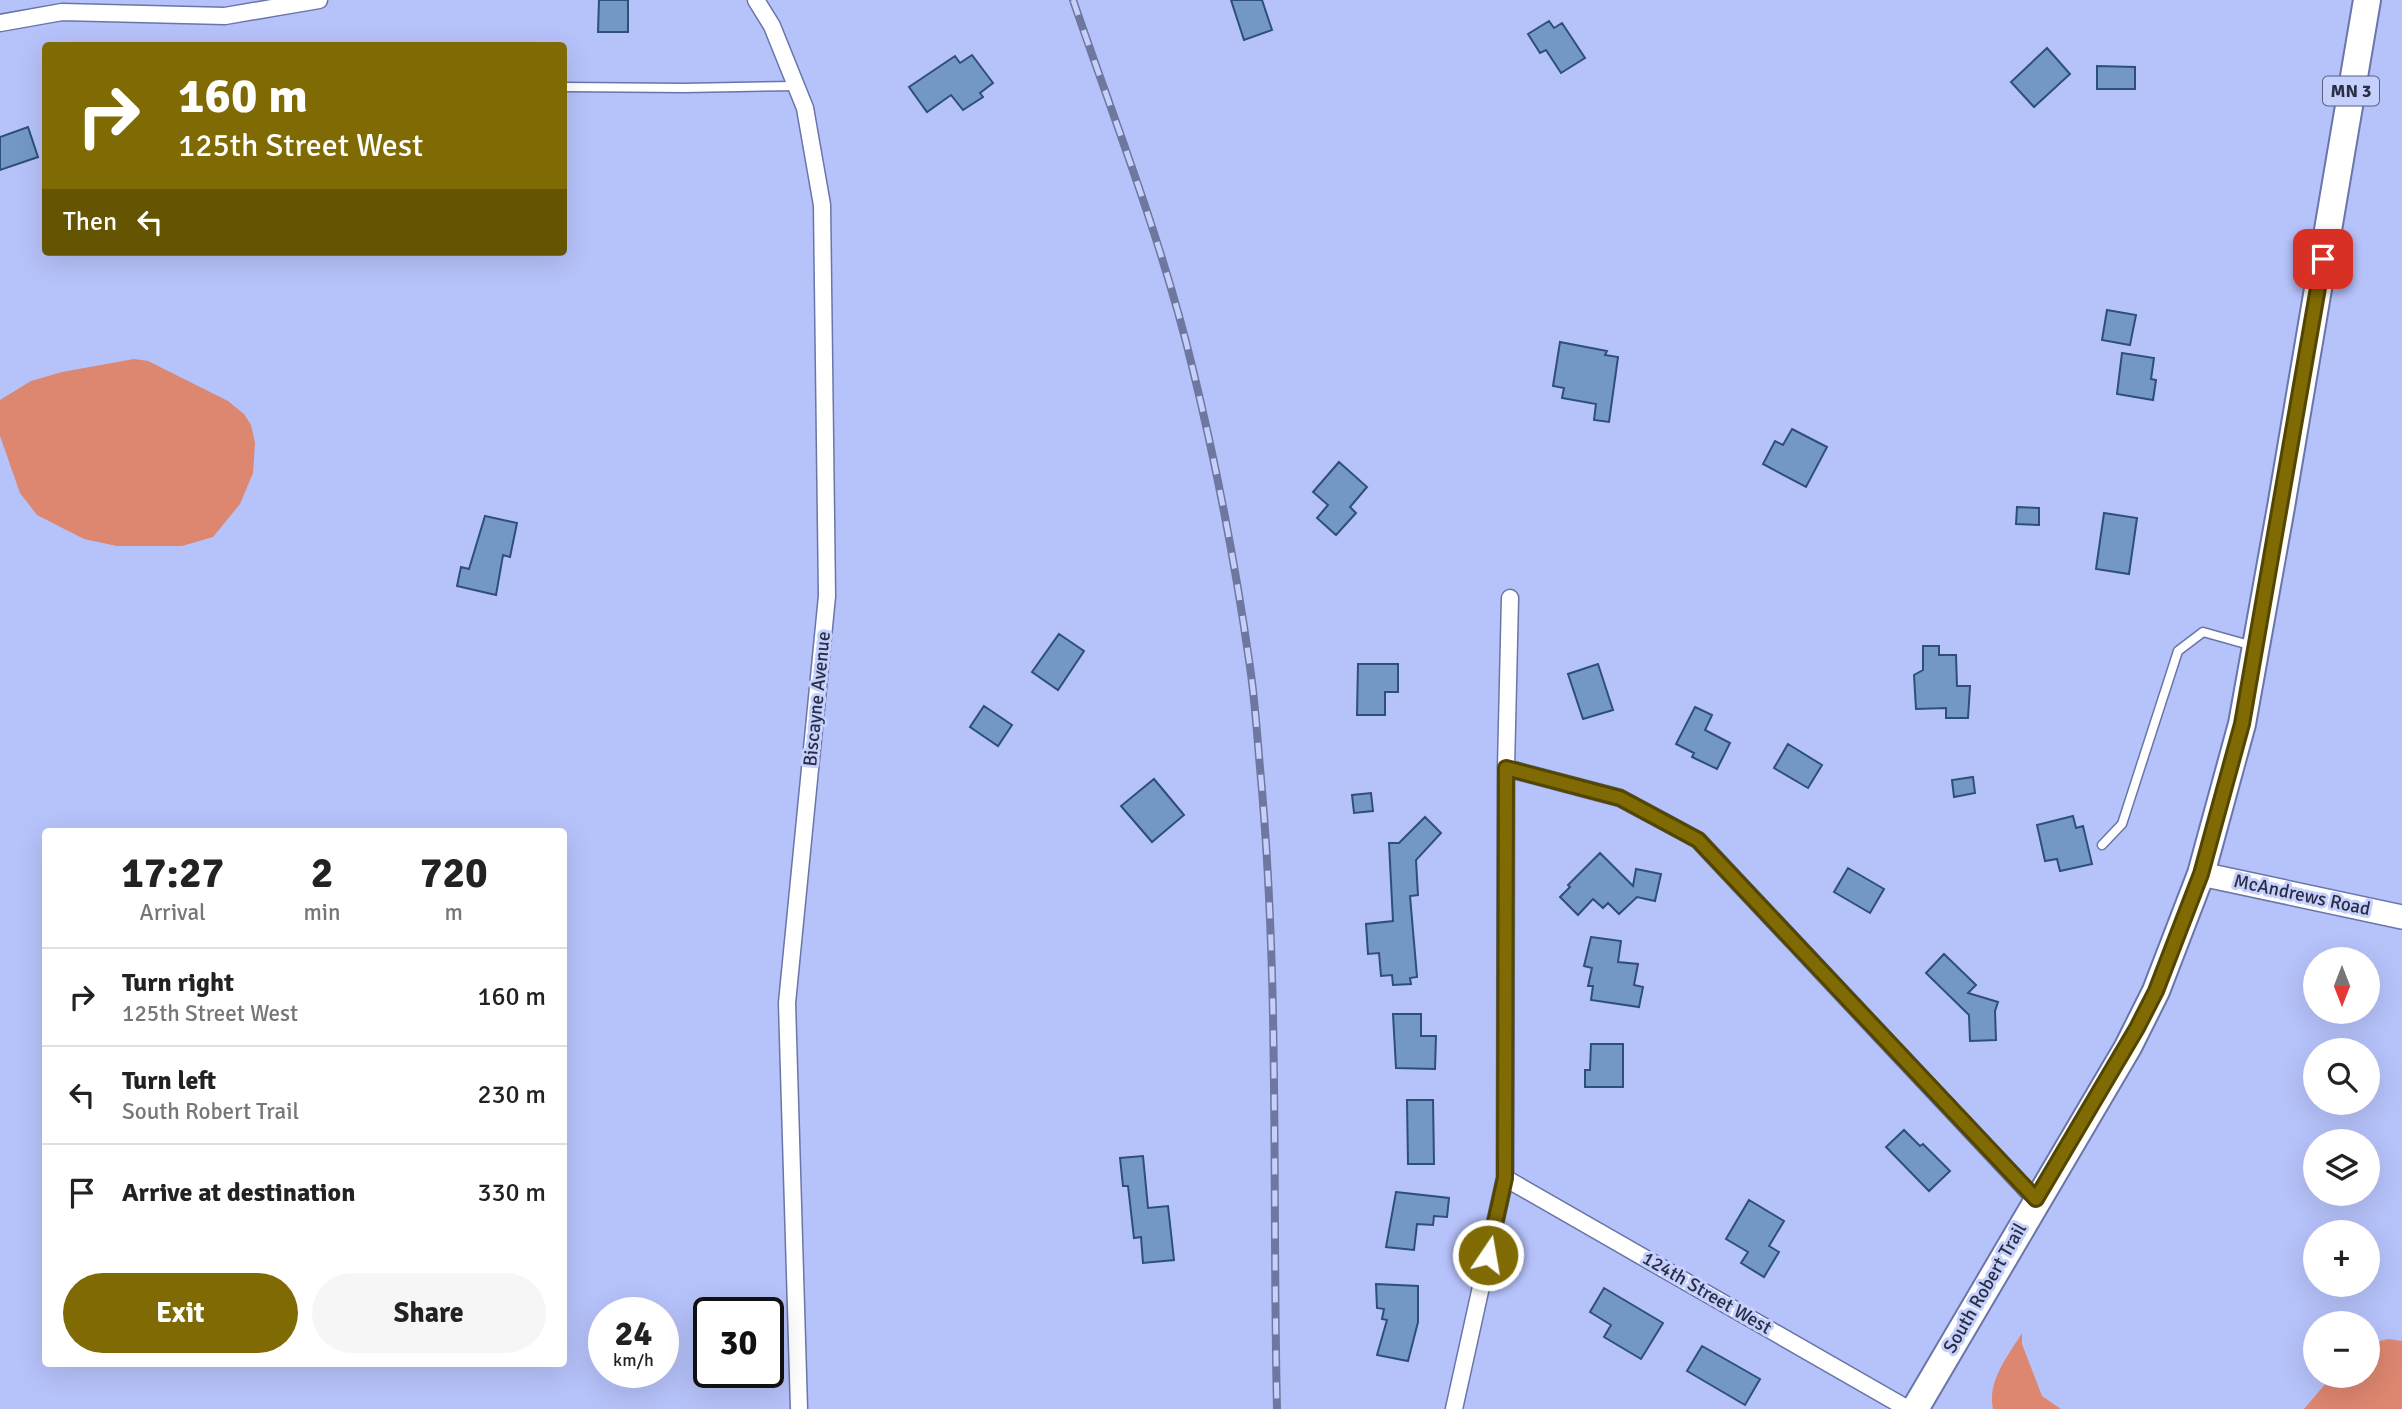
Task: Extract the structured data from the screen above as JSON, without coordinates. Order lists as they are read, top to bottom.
{
  "streets": {
    "main road": ["MN 3", "McAndrews Road", "South Robert Trail"],
    "street": ["Biscayne Avenue", "124th Street West"]
  },
  "crossings": [
    ["McAndrews Road", "South Robert Trail"]
  ],
  "north": "bottom",
  "page": {
    "turn": ["160 m", "125th Street West"],
    "then": "Then",
    "eta": [
      "17:27",
      "Arrival",
      "2",
      "min",
      "720",
      "m"
    ],
    "map_buttons": ["+", "−"],
    "list": [
      {
        "name": "Turn right",
        "note": "125th Street West",
        "value": "160 m"
      },
      {
        "name": "Turn left",
        "note": "South Robert Trail",
        "value": "230 m"
      },
      {
        "name": "Arrive at destination",
        "value": "330 m"
      }
    ],
    "buttons": ["Exit", "Share"],
    "speed": "24 km/h",
    "limit": "30"
  }
}
